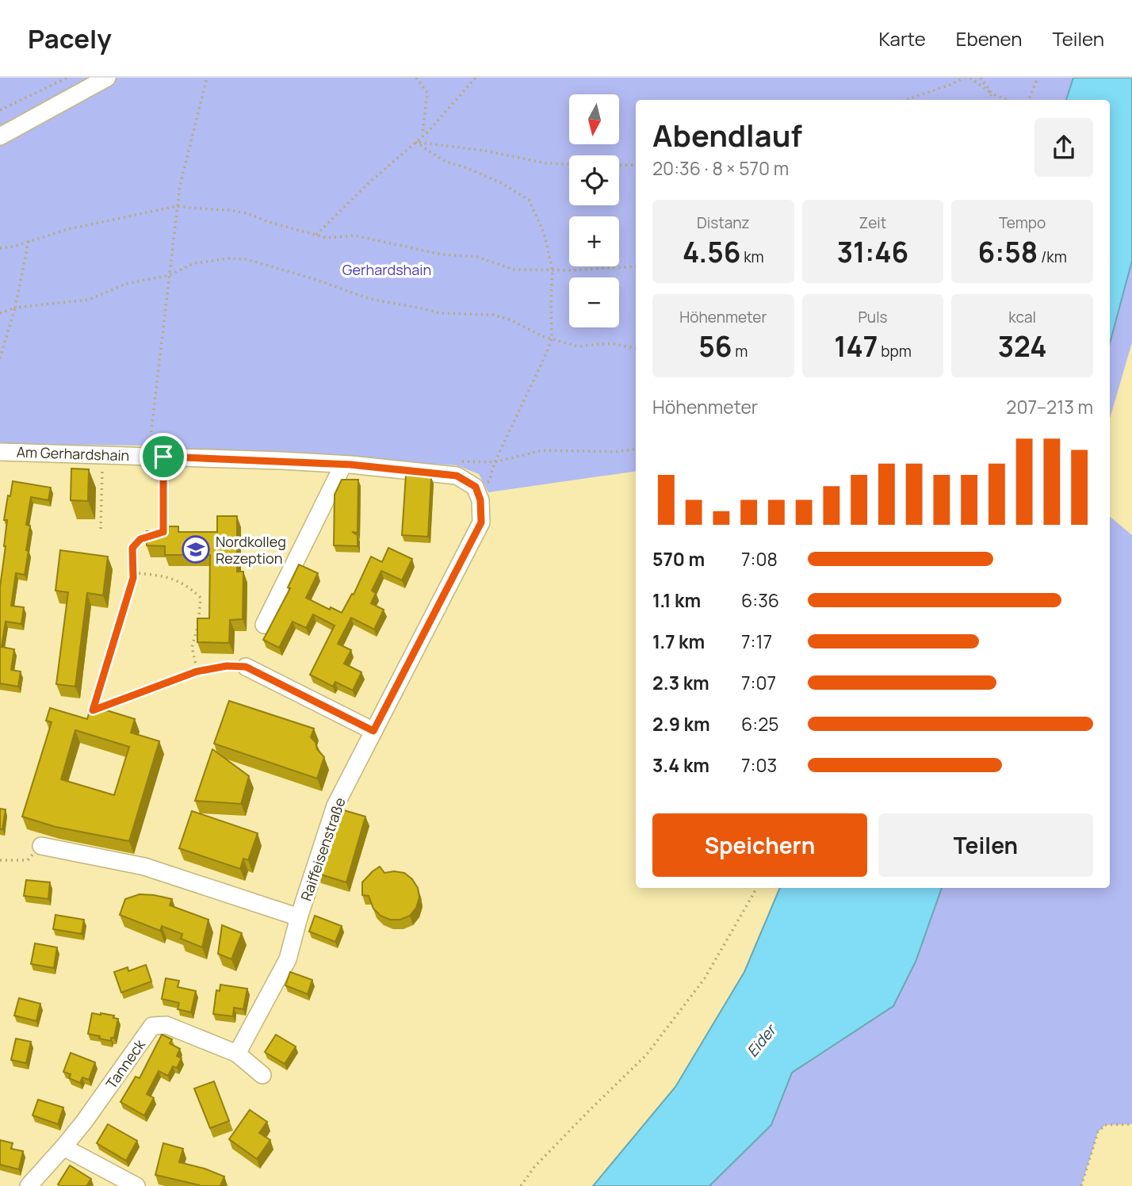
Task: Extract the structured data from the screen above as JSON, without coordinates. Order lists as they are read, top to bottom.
{
  "streets": {
    "street": ["Am Gerhardshain", "Raiffeisenstraße", "Tanneck"]
  },
  "crossings": [
    ["Am Gerhardshain", "Raiffeisenstraße"]
  ],
  "water": ["Eider"],
  "parks": ["Gerhardshain"],
  "places": {
    "school or university": ["Nordkolleg Rezeption"]
  },
  "north": "bottom",
  "page": {
    "header": "Pacely",
    "nav": ["Karte", "Ebenen", "Teilen"],
    "map_buttons": ["+", "−"],
    "heading": ["Abendlauf", "20:36 · 8 × 570 m"],
    "stats": [
      ["Distanz", "4.56 km"],
      ["Zeit", "31:46"],
      ["Tempo", "6:58 /km"],
      ["Höhenmeter", "56 m"],
      ["Puls", "147 bpm"],
      ["kcal", "324"]
    ],
    "chart": ["Höhenmeter", "207–213 m"],
    "list": [
      {
        "name": "570 m",
        "note": "7:08"
      },
      {
        "name": "1.1 km",
        "note": "6:36"
      },
      {
        "name": "1.7 km",
        "note": "7:17"
      },
      {
        "name": "2.3 km",
        "note": "7:07"
      },
      {
        "name": "2.9 km",
        "note": "6:25"
      },
      {
        "name": "3.4 km",
        "note": "7:03"
      }
    ],
    "buttons": ["Speichern", "Teilen"]
  }
}
